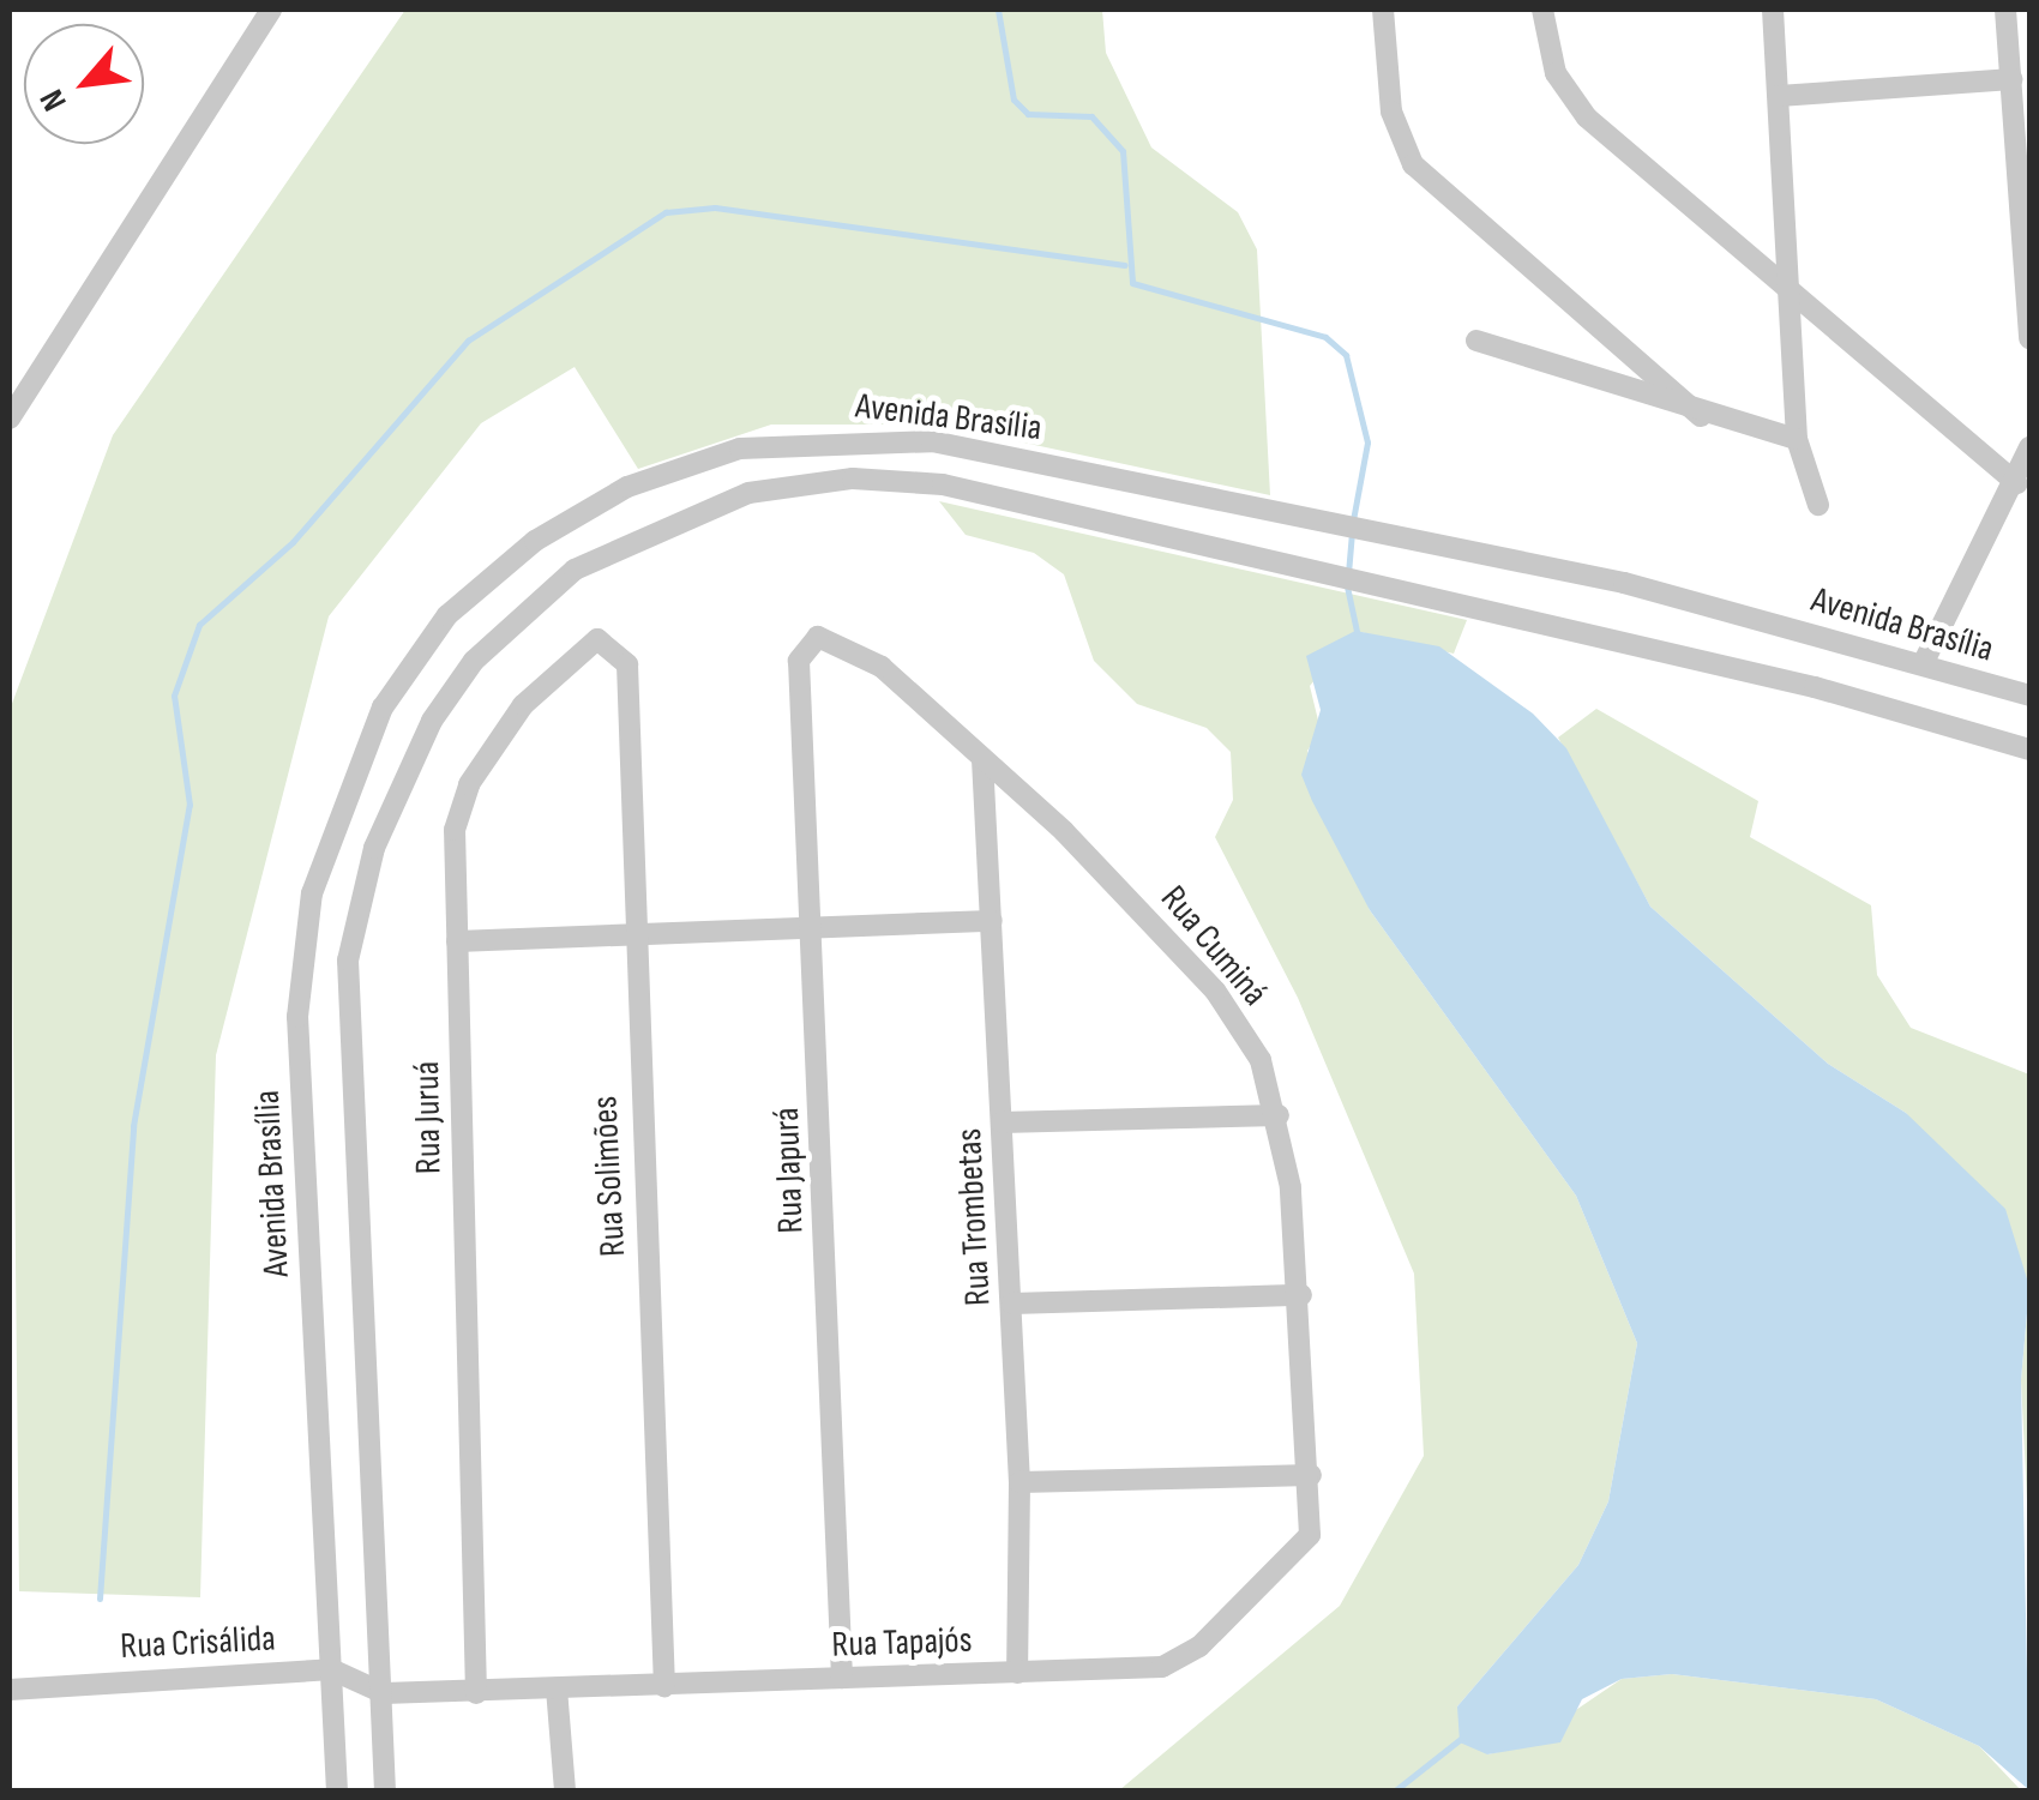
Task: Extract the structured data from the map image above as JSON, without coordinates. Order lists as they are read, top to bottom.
{
  "streets": {
    "street": [
      "Avenida Brasília",
      "Rua Cuminá",
      "Rua Juruá",
      "Rua Japurá",
      "Rua Solimões",
      "Rua Trombetas",
      "Rua Crisálida",
      "Rua Tapajós"
    ]
  },
  "crossings": [
    ["Avenida Brasília", "Rua Crisálida"],
    ["Avenida Brasília", "Rua Tapajós"],
    ["Rua Cuminá", "Rua Japurá"],
    ["Rua Cuminá", "Rua Trombetas"],
    ["Rua Cuminá", "Rua Tapajós"],
    ["Rua Juruá", "Rua Solimões"],
    ["Rua Juruá", "Rua Tapajós"],
    ["Rua Japurá", "Rua Tapajós"],
    ["Rua Solimões", "Rua Tapajós"],
    ["Rua Trombetas", "Rua Tapajós"],
    ["Rua Crisálida", "Rua Tapajós"]
  ],
  "north": "bottom left"
}
